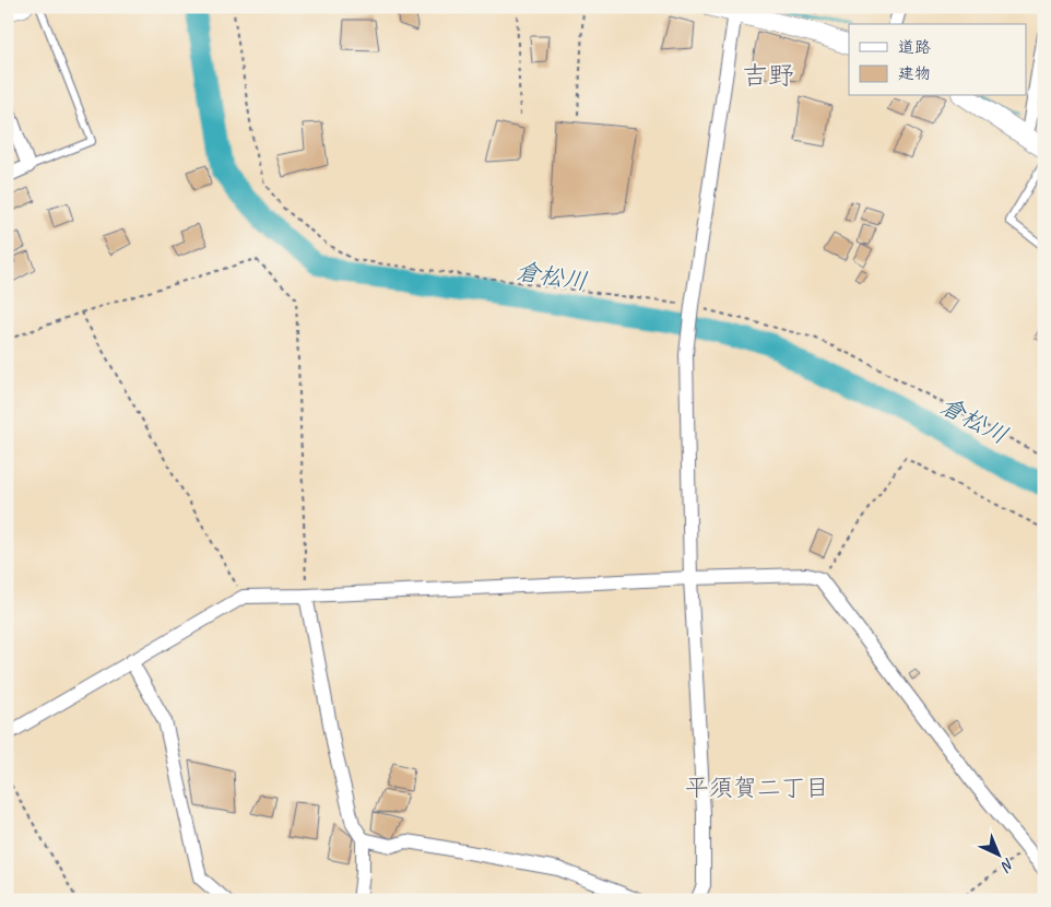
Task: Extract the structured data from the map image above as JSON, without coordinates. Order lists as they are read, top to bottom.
{
  "districts": ["吉野", "平須賀二丁目"],
  "water": ["倉松川"],
  "legend": ["道路", "建物"],
  "north": "bottom right"
}
